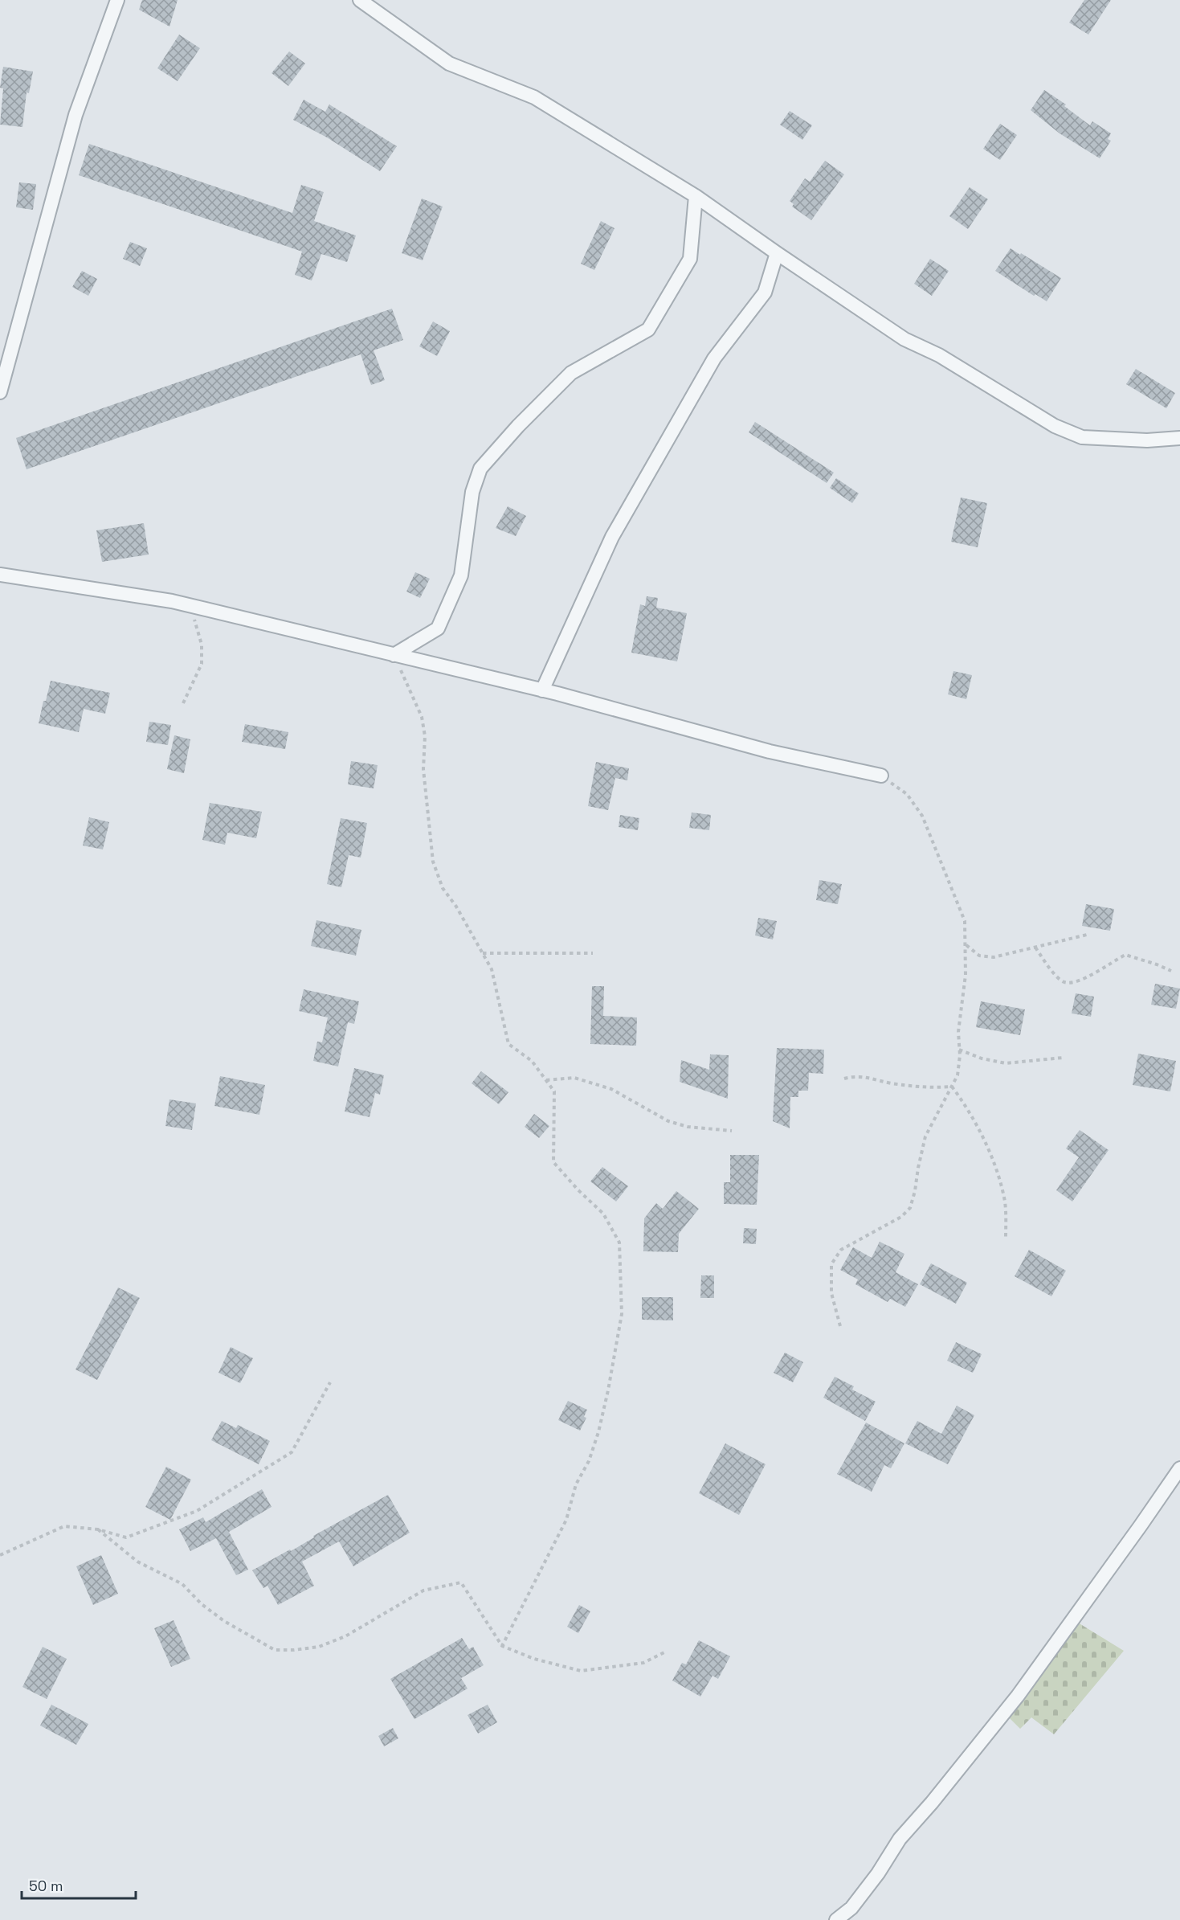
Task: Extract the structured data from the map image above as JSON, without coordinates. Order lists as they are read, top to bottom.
{
  "scale_bar": "50 m"
}
